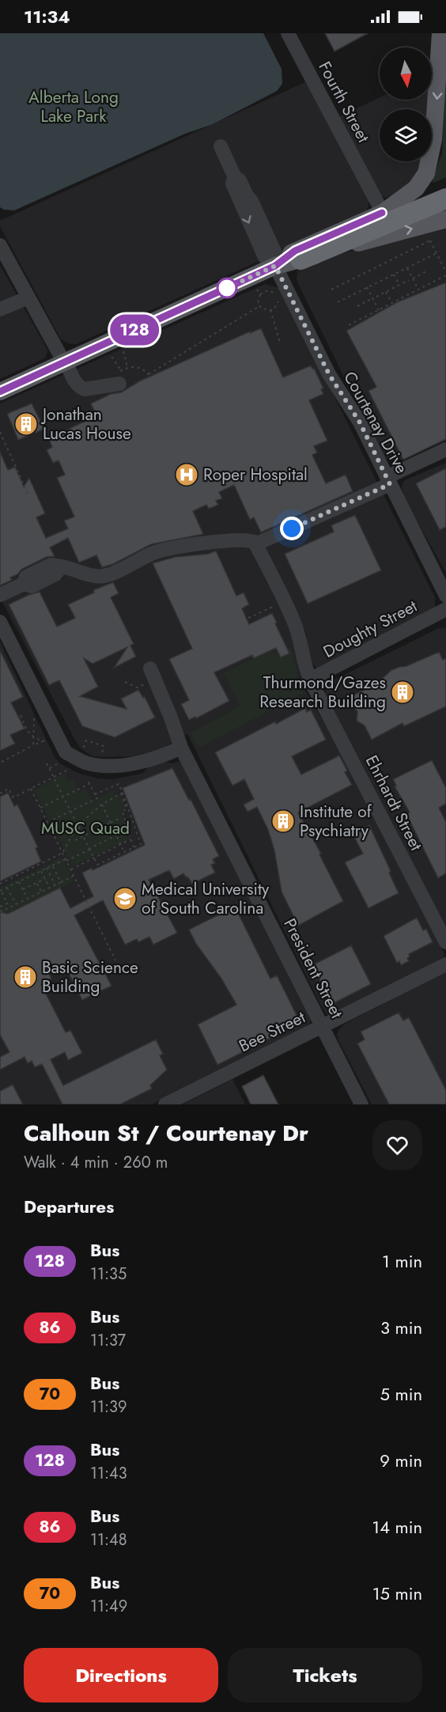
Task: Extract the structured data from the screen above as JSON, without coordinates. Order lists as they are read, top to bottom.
{
  "streets": {
    "street": [
      "Fourth Street",
      "Courtenay Drive",
      "Doughty Street",
      "Ehrhardt Street",
      "President Street",
      "Bee Street"
    ]
  },
  "crossings": [
    ["Doughty Street", "Ehrhardt Street"],
    ["President Street", "Bee Street"]
  ],
  "parks": ["Alberta Long Lake Park", "MUSC Quad"],
  "places": {
    "building": [
      "Jonathan Lucas House",
      "Thurmond/Gazes Research Building",
      "Institute of Psychiatry",
      "Basic Science Building"
    ],
    "hospital": ["Roper Hospital"],
    "school or university": ["Medical University of South Carolina"]
  },
  "lines": ["bus line 128"],
  "north": "bottom",
  "page": {
    "status": "11:34",
    "on_map": "128",
    "heading": [
      ["Calhoun St / Courtenay Dr", "Walk · 4 min · 260 m"],
      "Departures"
    ],
    "list": [
      {
        "mark": "128",
        "name": "Bus",
        "note": "11:35",
        "value": "1 min"
      },
      {
        "mark": "86",
        "name": "Bus",
        "note": "11:37",
        "value": "3 min"
      },
      {
        "mark": "70",
        "name": "Bus",
        "note": "11:39",
        "value": "5 min"
      },
      {
        "mark": "128",
        "name": "Bus",
        "note": "11:43",
        "value": "9 min"
      },
      {
        "mark": "86",
        "name": "Bus",
        "note": "11:48",
        "value": "14 min"
      },
      {
        "mark": "70",
        "name": "Bus",
        "note": "11:49",
        "value": "15 min"
      }
    ],
    "buttons": ["Directions", "Tickets"]
  }
}
